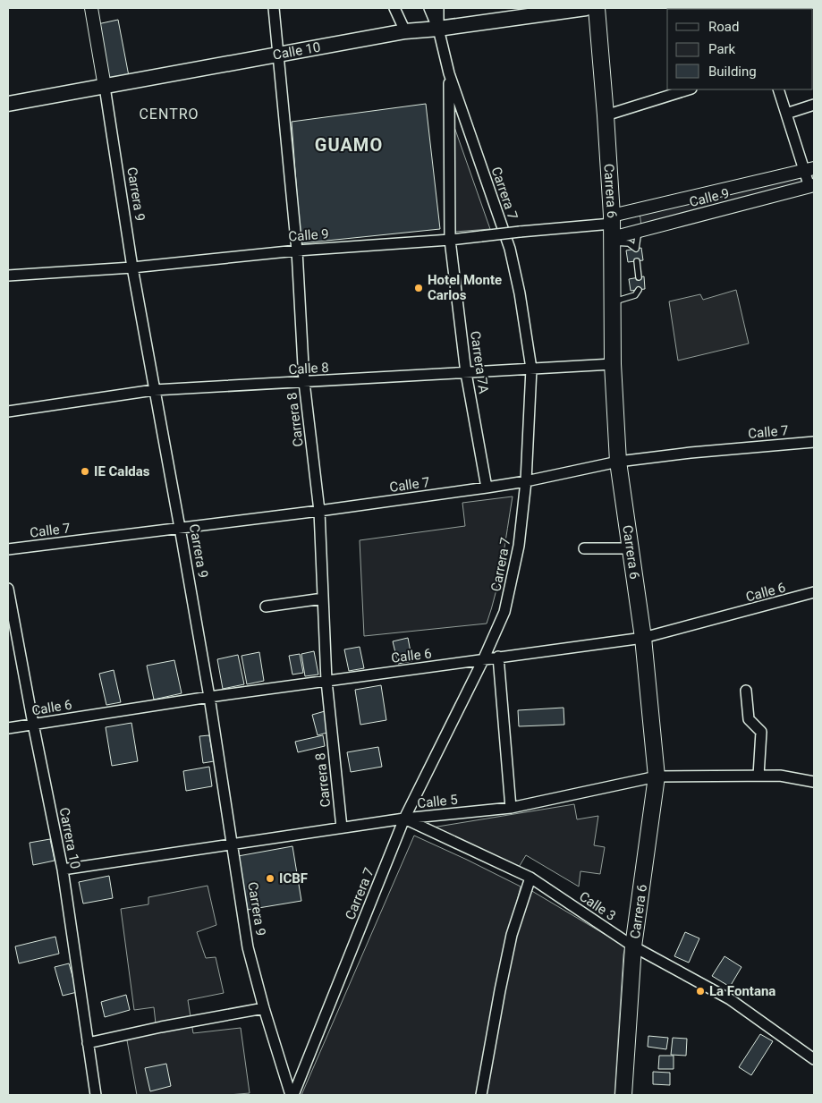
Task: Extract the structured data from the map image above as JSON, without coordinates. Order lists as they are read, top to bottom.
{
  "streets": {
    "main road": ["Calle 10", "Carrera 6"],
    "street": [
      "Carrera 7",
      "Carrera 9",
      "Calle 9",
      "Carrera 7A",
      "Calle 8",
      "Carrera 8",
      "Calle 7",
      "Calle 6",
      "Calle 5",
      "Carrera 10",
      "Calle 3"
    ]
  },
  "crossings": [
    ["Calle 10", "Carrera 7"],
    ["Calle 10", "Carrera 9"],
    ["Calle 10", "Carrera 8"],
    ["Carrera 6", "Calle 9"],
    ["Carrera 6", "Calle 8"],
    ["Carrera 6", "Calle 7"],
    ["Carrera 6", "Calle 6"],
    ["Carrera 6", "Calle 5"],
    ["Carrera 6", "Calle 3"],
    ["Carrera 7", "Carrera 9"],
    ["Carrera 7", "Carrera 7A"],
    ["Carrera 7", "Calle 8"],
    ["Carrera 7", "Calle 7"],
    ["Carrera 7", "Calle 6"],
    ["Carrera 7", "Calle 5"],
    ["Carrera 7", "Calle 3"],
    ["Carrera 9", "Calle 9"],
    ["Carrera 9", "Calle 8"],
    ["Carrera 9", "Calle 7"],
    ["Carrera 9", "Calle 6"],
    ["Carrera 9", "Calle 5"],
    ["Calle 9", "Carrera 7A"],
    ["Calle 9", "Carrera 8"],
    ["Carrera 7A", "Calle 8"],
    ["Carrera 7A", "Calle 7"],
    ["Calle 8", "Carrera 8"],
    ["Carrera 8", "Calle 7"],
    ["Carrera 8", "Calle 6"],
    ["Carrera 8", "Calle 5"],
    ["Calle 6", "Carrera 10"],
    ["Calle 5", "Carrera 10"],
    ["Calle 5", "Calle 3"]
  ],
  "districts": ["CENTRO", "GUAMO"],
  "places": [
    "Hotel Monte Carlos",
    "IE Caldas",
    "ICBF",
    "La Fontana"
  ],
  "legend": ["Road", "Park", "Building"]
}
